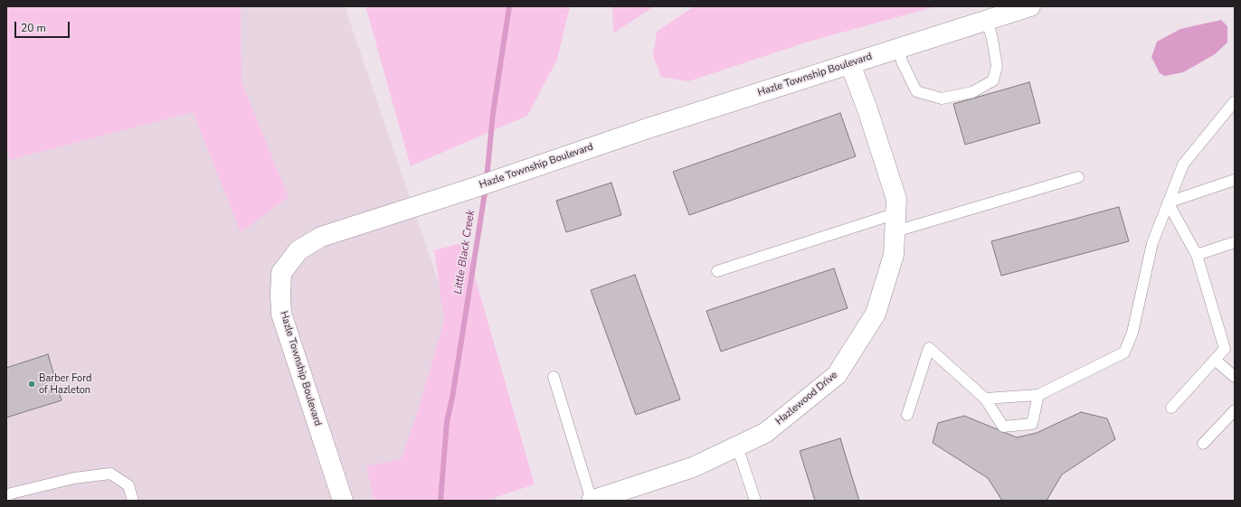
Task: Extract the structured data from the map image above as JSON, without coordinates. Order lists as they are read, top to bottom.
{
  "streets": {
    "street": ["Hazle Township Boulevard", "Hazlewood Drive"]
  },
  "crossings": [
    ["Hazle Township Boulevard", "Hazlewood Drive"]
  ],
  "water": ["Little Black Creek"],
  "places": ["Barber Ford of Hazleton"],
  "scale_bar": "20 m"
}
